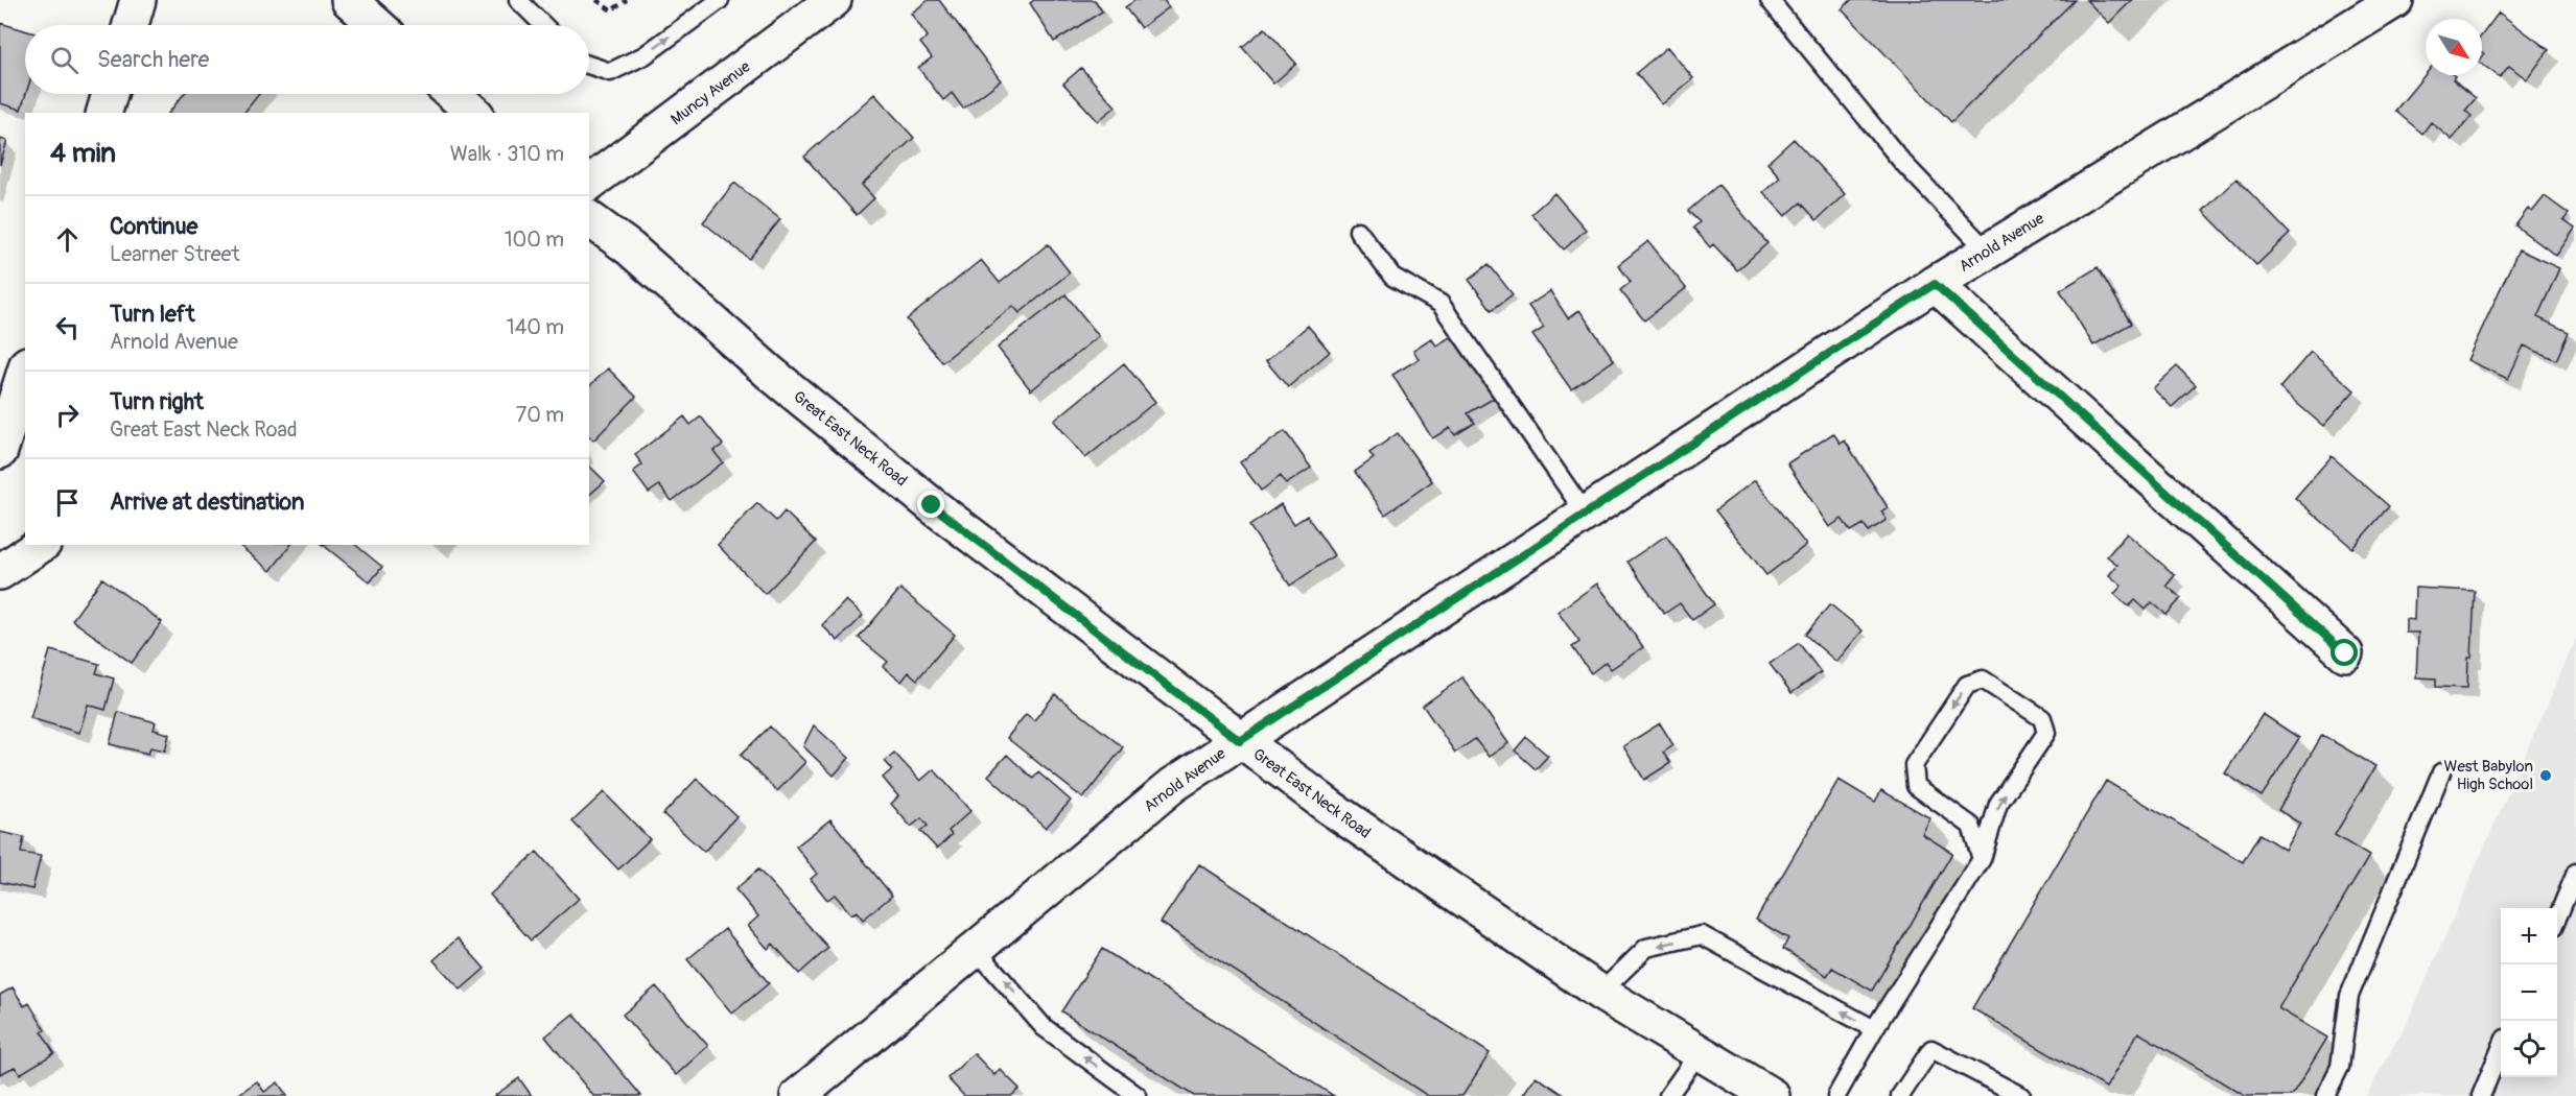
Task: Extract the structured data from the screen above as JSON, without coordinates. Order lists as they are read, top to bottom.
{
  "streets": {
    "street": ["Muncy Avenue", "Arnold Avenue", "Great East Neck Road"]
  },
  "crossings": [
    ["Arnold Avenue", "Great East Neck Road"]
  ],
  "places": ["West Babylon High School"],
  "north": "bottom right",
  "page": {
    "search": "Search here",
    "heading": ["4 min", "Walk · 310 m"],
    "list": [
      ["Continue", "Learner Street", "100 m"],
      ["Turn left", "Arnold Avenue", "140 m"],
      ["Turn right", "Great East Neck Road", "70 m"],
      "Arrive at destination"
    ],
    "map_buttons": ["+", "−"]
  }
}
